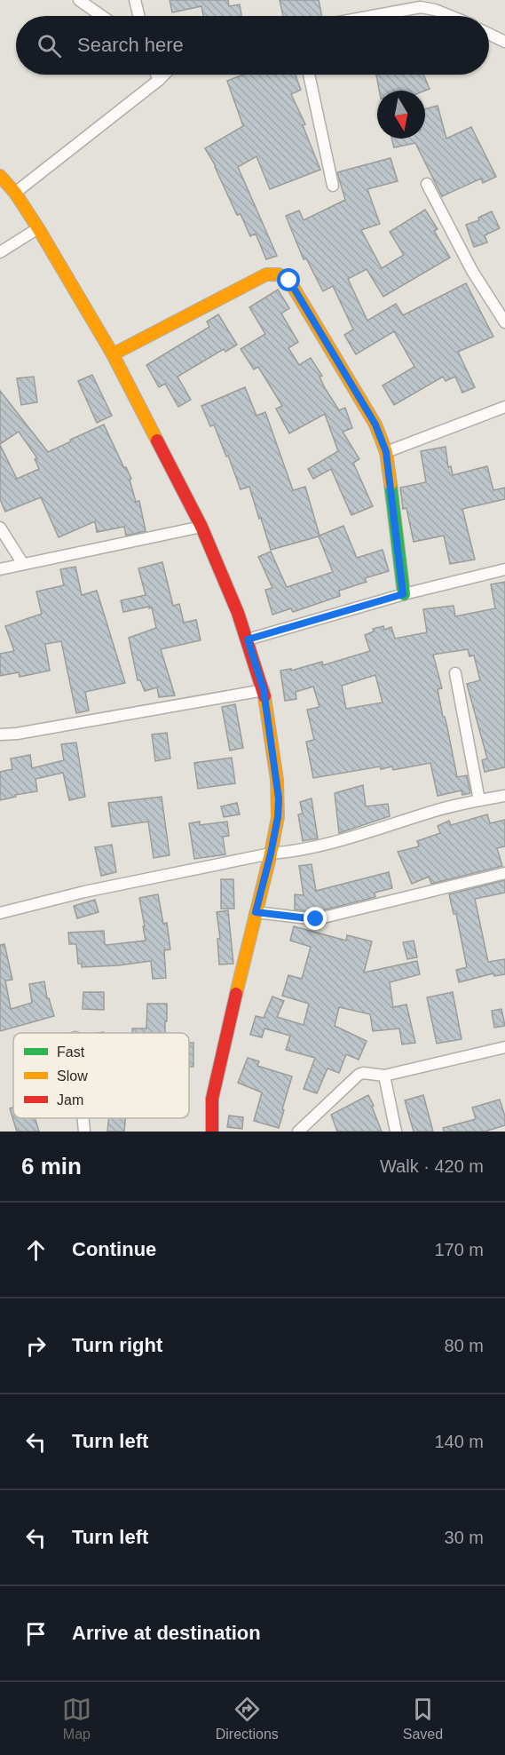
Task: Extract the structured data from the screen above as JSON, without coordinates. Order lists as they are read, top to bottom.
{
  "legend": ["Fast", "Slow", "Jam"],
  "north": "bottom",
  "page": {
    "search": "Search here",
    "heading": ["6 min", "Walk · 420 m"],
    "list": [
      ["Continue", "170 m"],
      ["Turn right", "80 m"],
      ["Turn left", "140 m"],
      ["Turn left", "30 m"],
      "Arrive at destination"
    ],
    "nav": ["Map", "Directions", "Saved"]
  }
}
